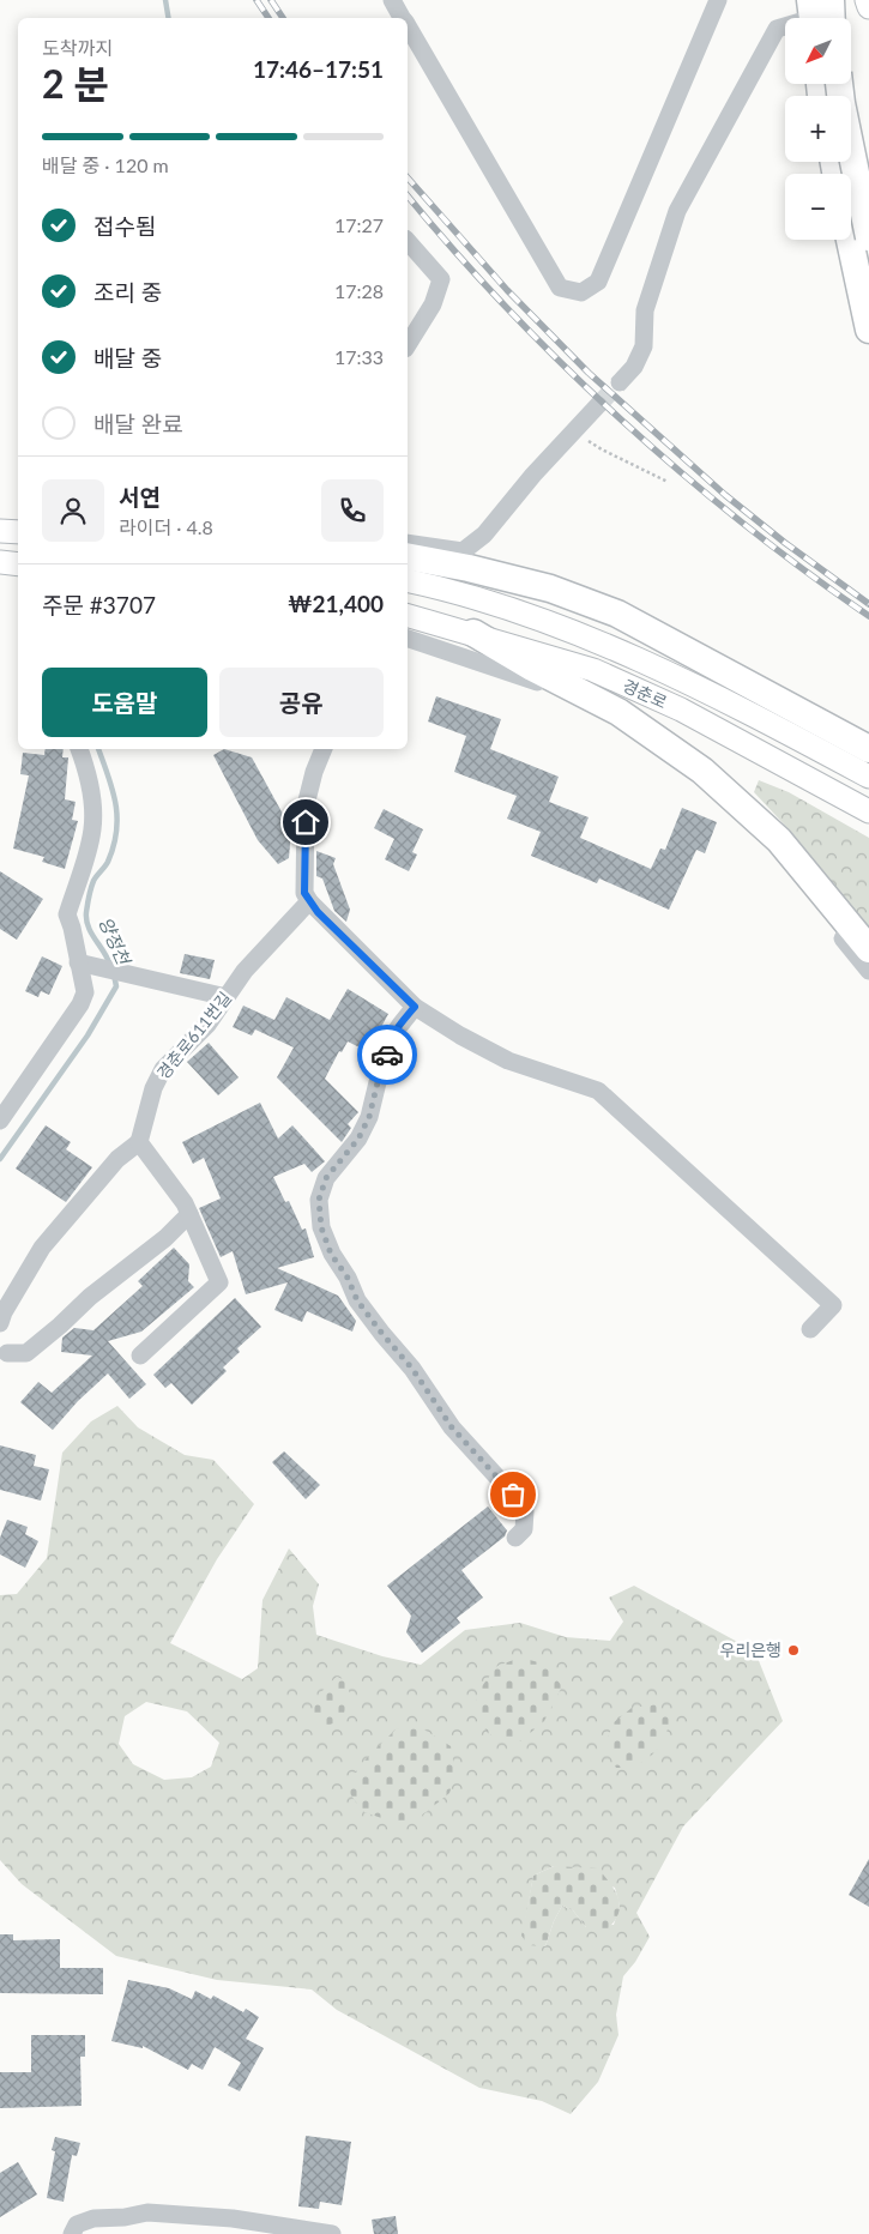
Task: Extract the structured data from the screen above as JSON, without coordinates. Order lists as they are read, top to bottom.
{
  "streets": {
    "main road": ["경춘로"],
    "street": ["경춘로611번길"]
  },
  "water": ["양정천"],
  "places": ["우리은행"],
  "north": "bottom left",
  "page": {
    "map_buttons": ["+", "−"],
    "heading": ["2 분", "도착까지", "17:46–17:51"],
    "panel": [
      "서연",
      "라이더 · 4.8",
      "주문 #3707",
      "₩21,400"
    ],
    "bar": "배달 중 · 120 m",
    "list": [
      ["접수됨", "17:27"],
      ["조리 중", "17:28"],
      ["배달 중", "17:33"],
      "배달 완료"
    ],
    "buttons": ["도움말", "공유"]
  }
}
